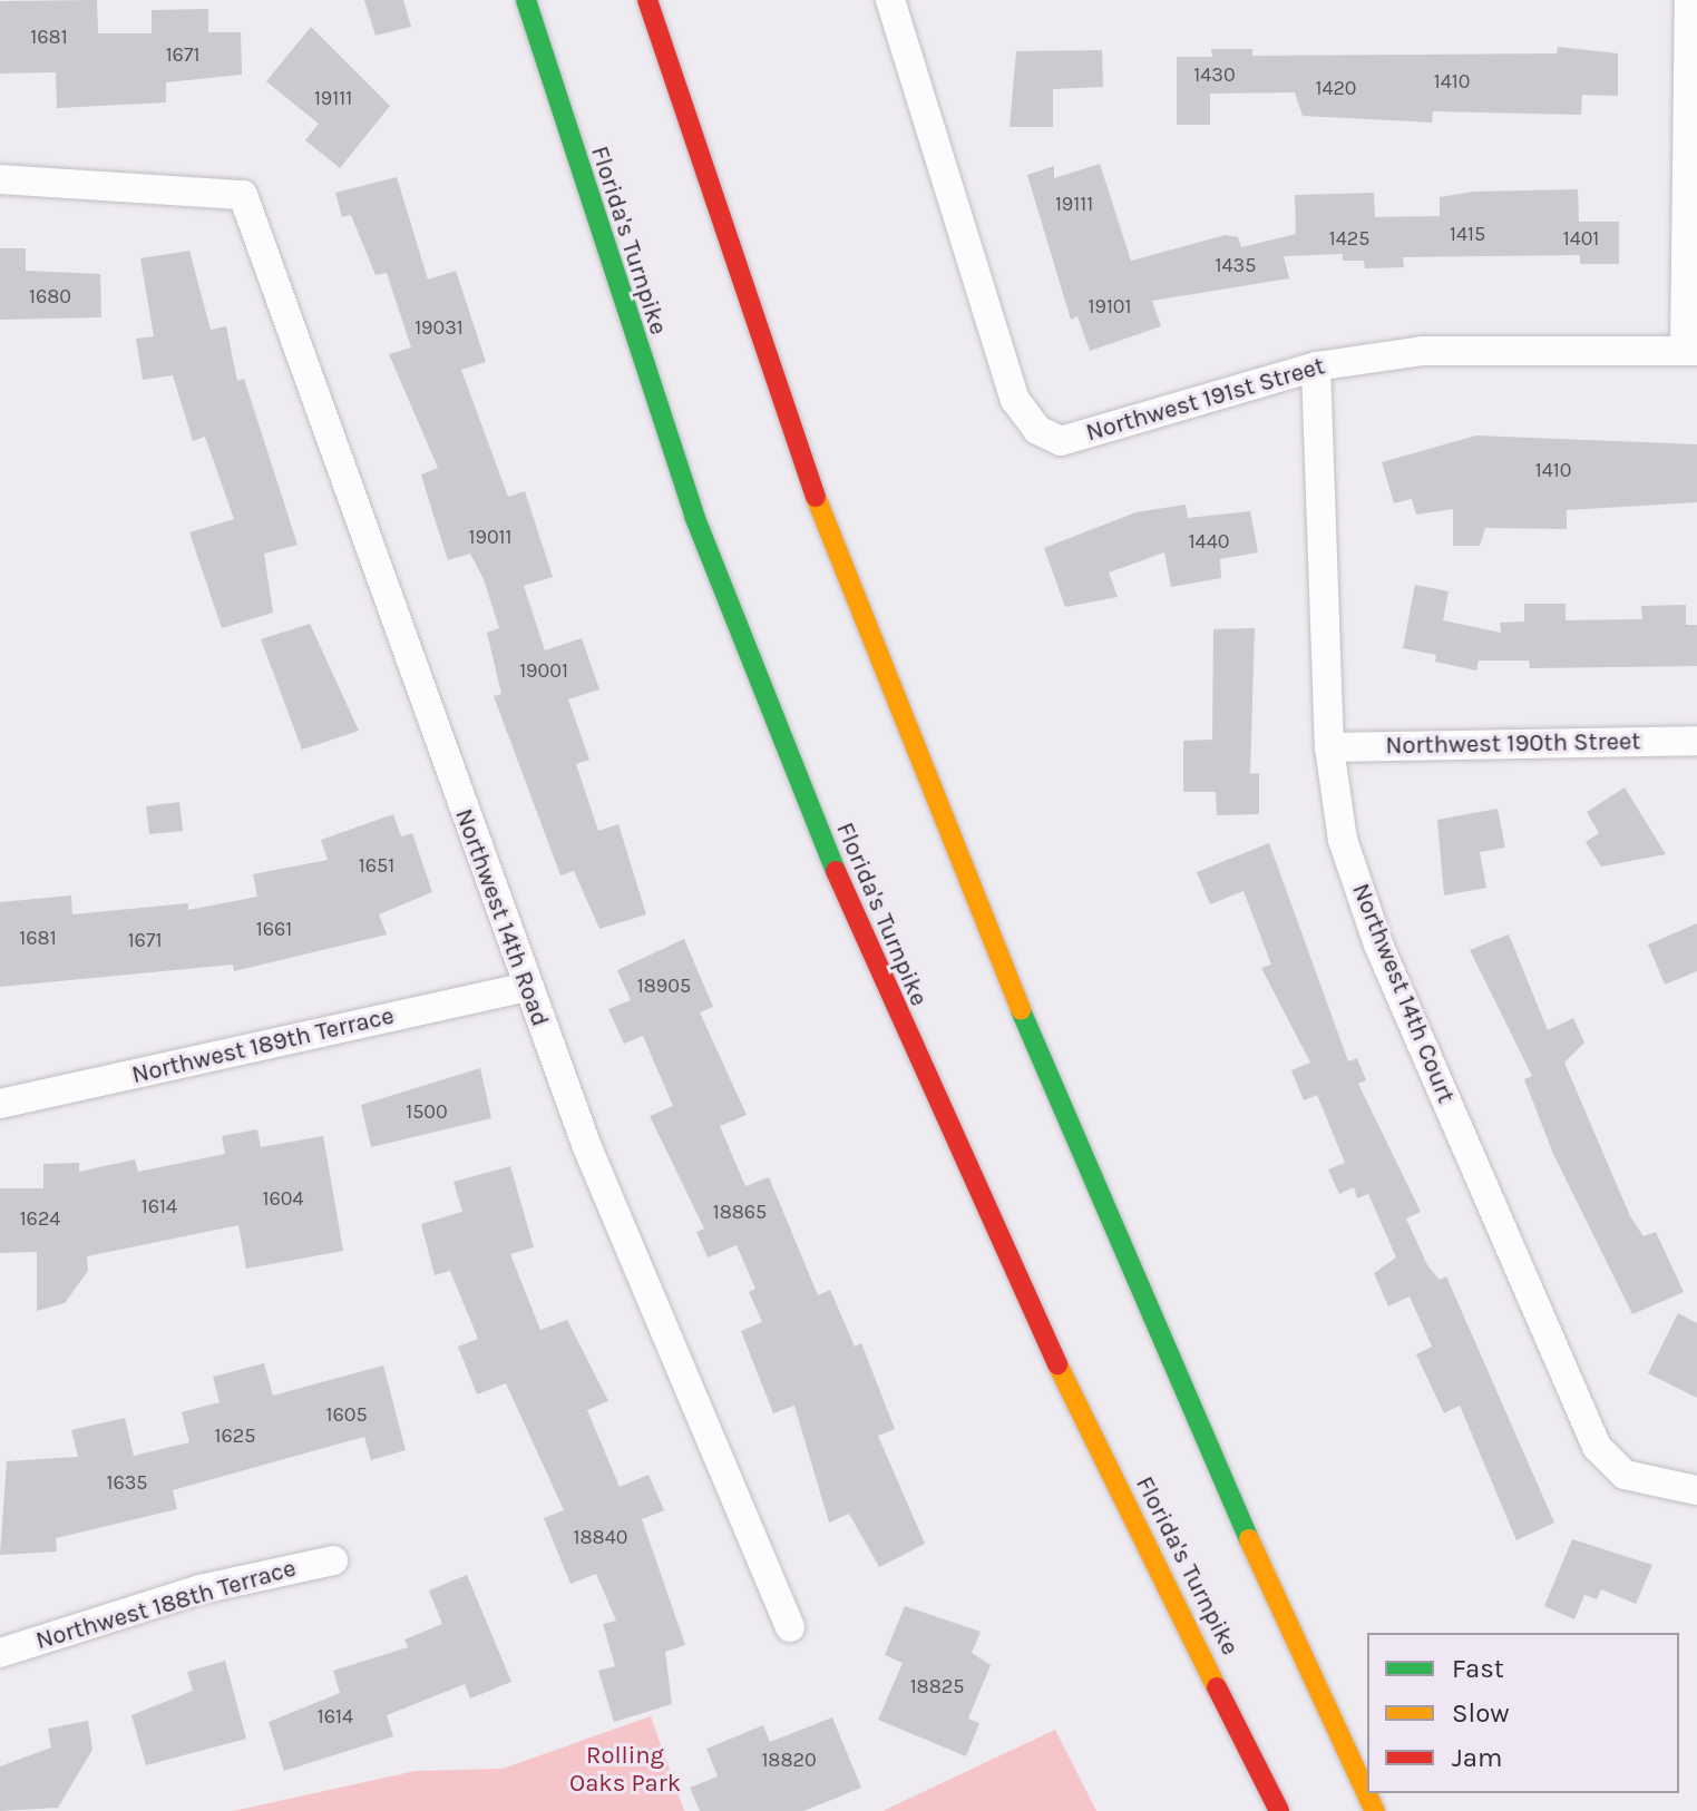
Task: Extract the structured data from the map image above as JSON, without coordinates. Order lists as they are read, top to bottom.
{
  "streets": {
    "highway": ["Florida's Turnpike"],
    "street": [
      "Northwest 191st Street",
      "Northwest 190th Street",
      "Northwest 14th Road",
      "Northwest 14th Court",
      "Northwest 189th Terrace",
      "Northwest 188th Terrace"
    ]
  },
  "crossings": [
    ["Northwest 191st Street", "Northwest 14th Court"],
    ["Northwest 190th Street", "Northwest 14th Court"],
    ["Northwest 14th Road", "Northwest 189th Terrace"]
  ],
  "parks": ["Rolling Oaks Park"],
  "house_numbers": [
    "1681",
    "1671",
    "1430",
    "1410",
    "1420",
    "19111",
    "19111",
    "1415",
    "1425",
    "1401",
    "1435",
    "1680",
    "19101",
    "19031",
    "1410",
    "19011",
    "1440",
    "19001",
    "1651",
    "1661",
    "1681",
    "1671",
    "18905",
    "1500",
    "1604",
    "1614",
    "18865",
    "1624",
    "1605",
    "1625",
    "1635",
    "18840",
    "18825",
    "1614",
    "18820"
  ],
  "legend": ["Fast", "Slow", "Jam"]
}
